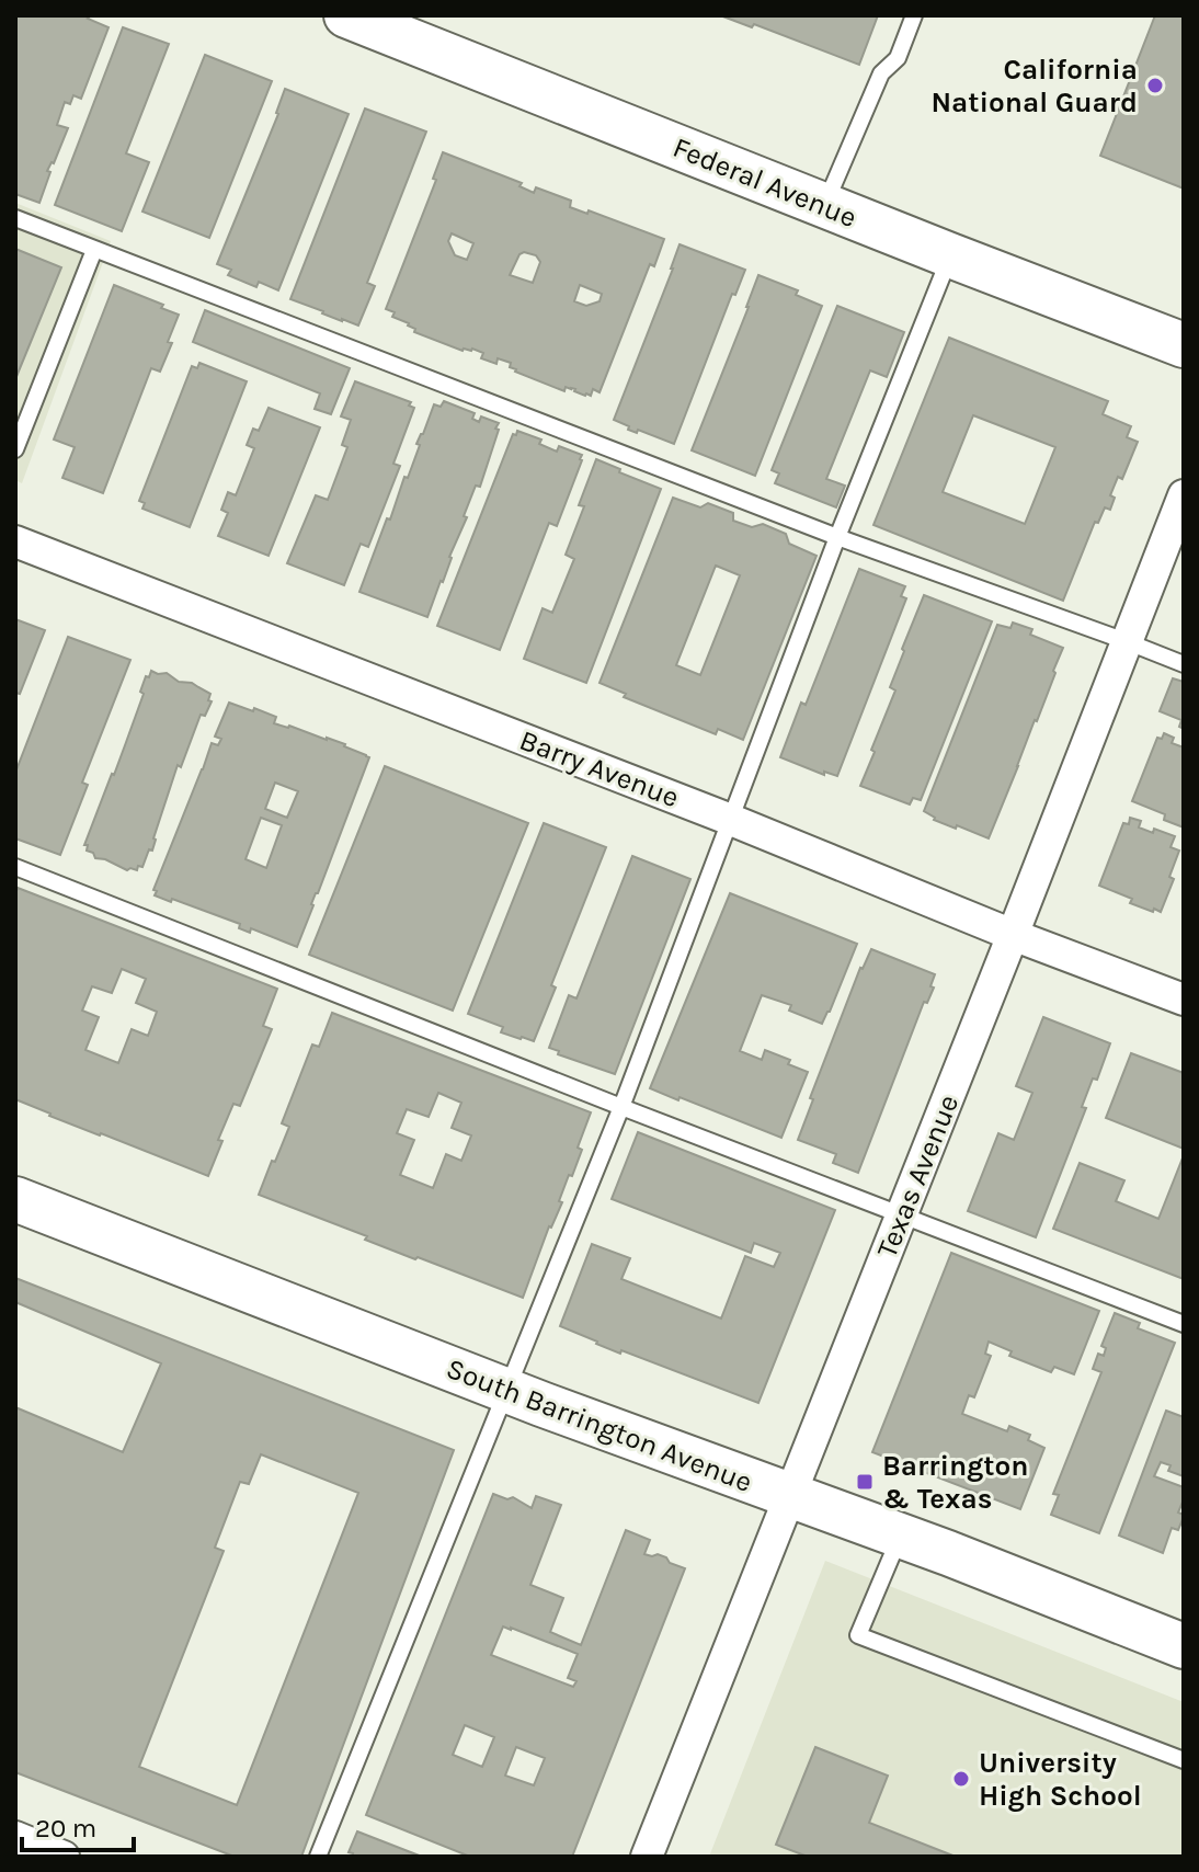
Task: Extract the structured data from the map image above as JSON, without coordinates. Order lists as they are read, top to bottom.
{
  "streets": {
    "street": [
      "Federal Avenue",
      "Barry Avenue",
      "Texas Avenue",
      "South Barrington Avenue"
    ]
  },
  "crossings": [
    ["Barry Avenue", "Texas Avenue"],
    ["Texas Avenue", "South Barrington Avenue"]
  ],
  "places": {
    "other": ["California National Guard", "University High School"],
    "transit": ["Barrington & Texas"]
  },
  "scale_bar": "20 m"
}
